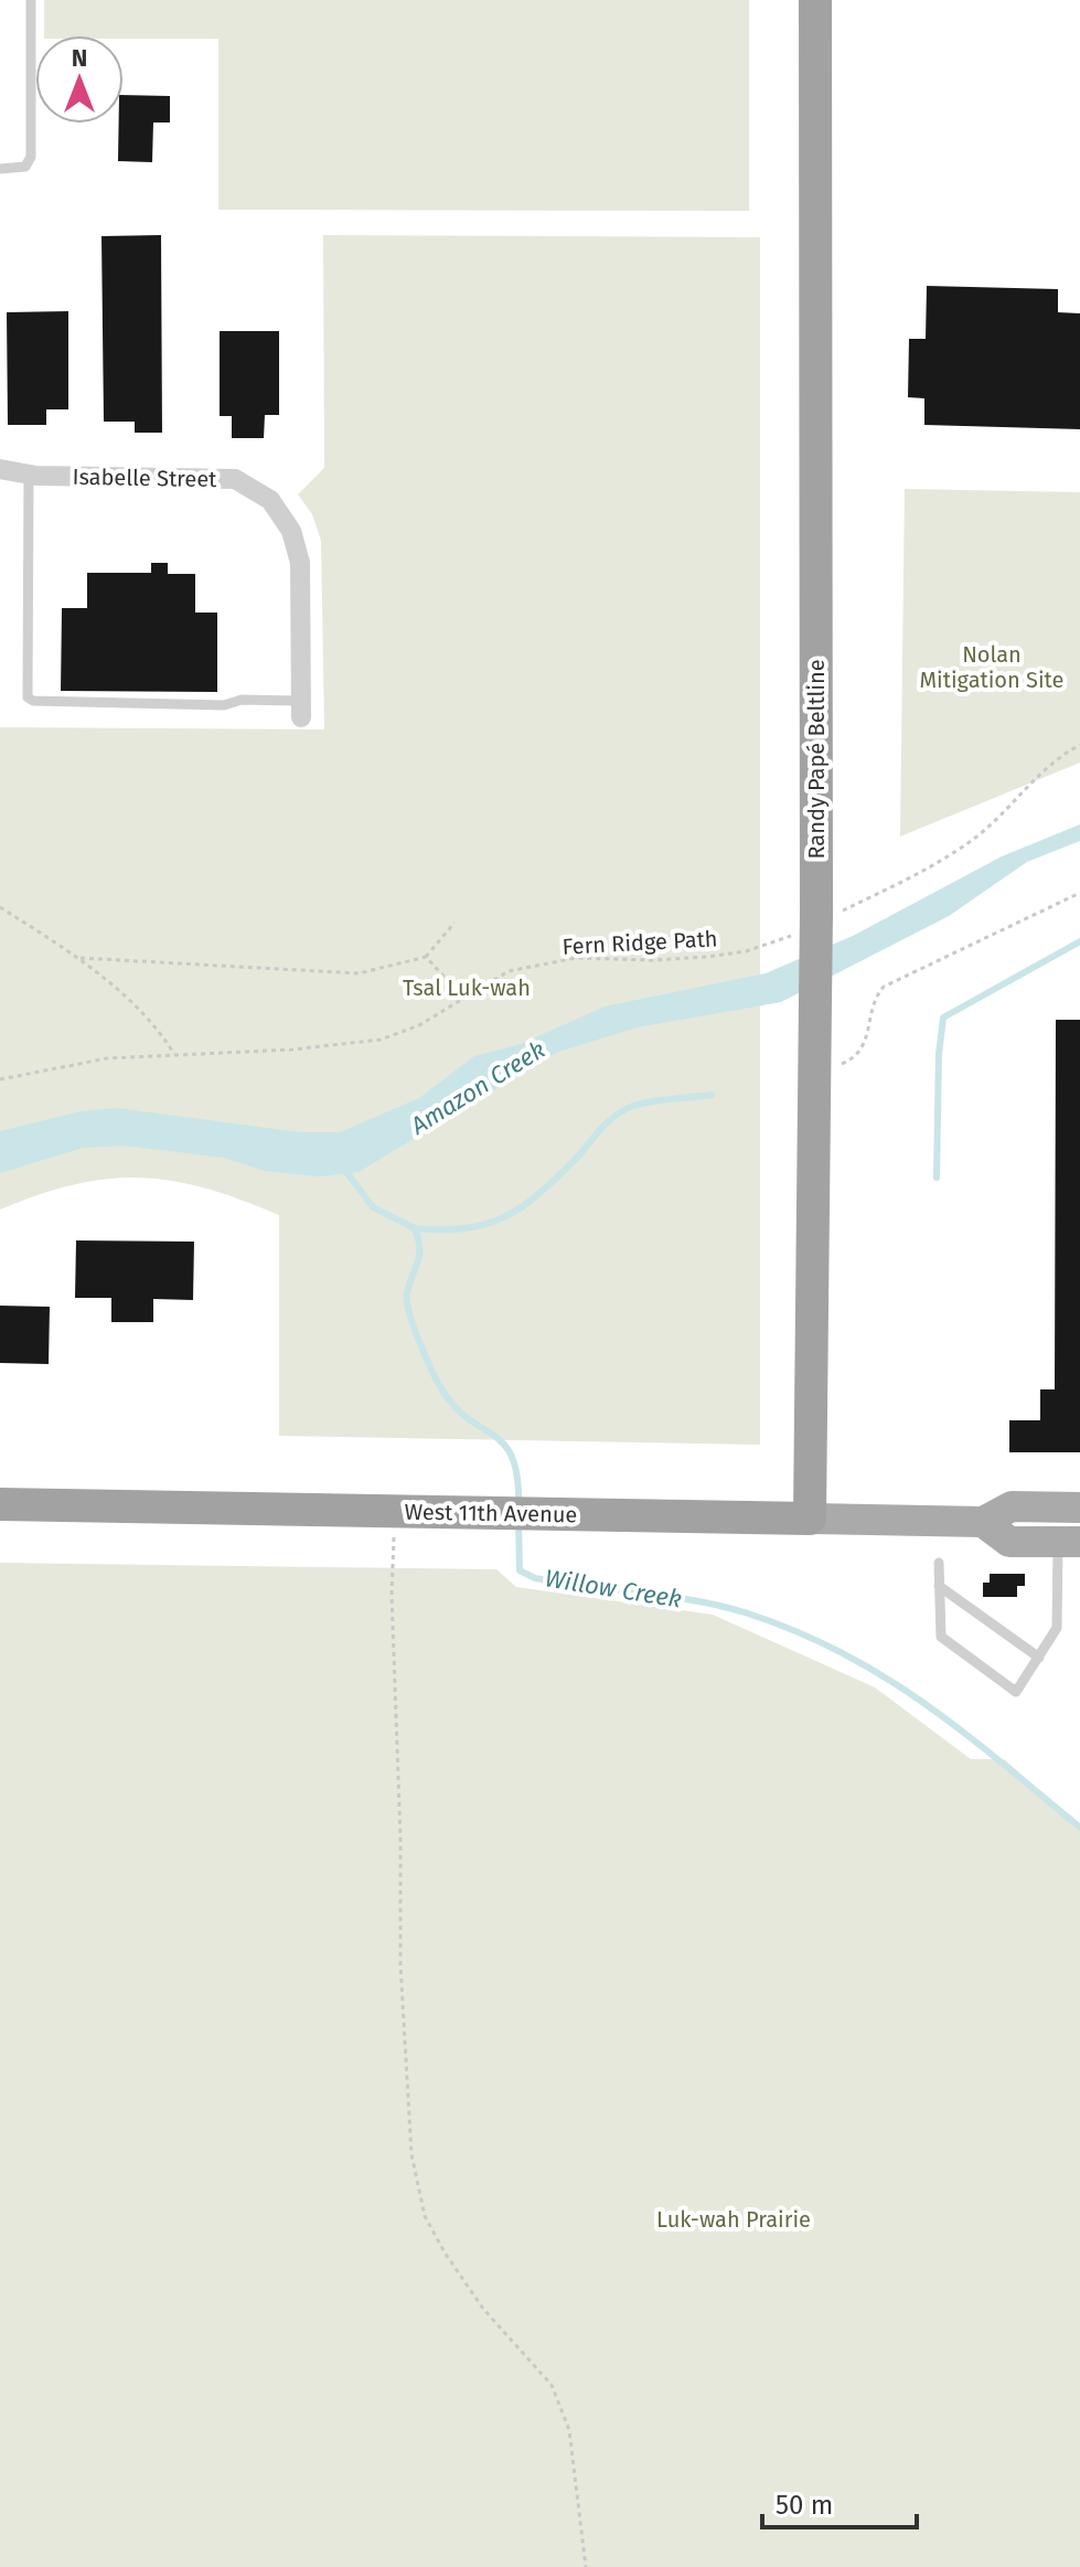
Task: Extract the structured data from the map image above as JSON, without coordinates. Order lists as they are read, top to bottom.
{
  "streets": {
    "highway": ["Randy Papé Beltline", "West 11th Avenue"],
    "street": ["Isabelle Street"],
    "path": ["Fern Ridge Path"]
  },
  "crossings": [
    ["Randy Papé Beltline", "Fern Ridge Path"],
    ["Randy Papé Beltline", "West 11th Avenue"]
  ],
  "water": ["Amazon Creek", "Willow Creek"],
  "parks": ["Nolan Mitigation Site", "Tsal Luk-wah", "Luk-wah Prairie"],
  "scale_bar": "50 m",
  "north": "top"
}
